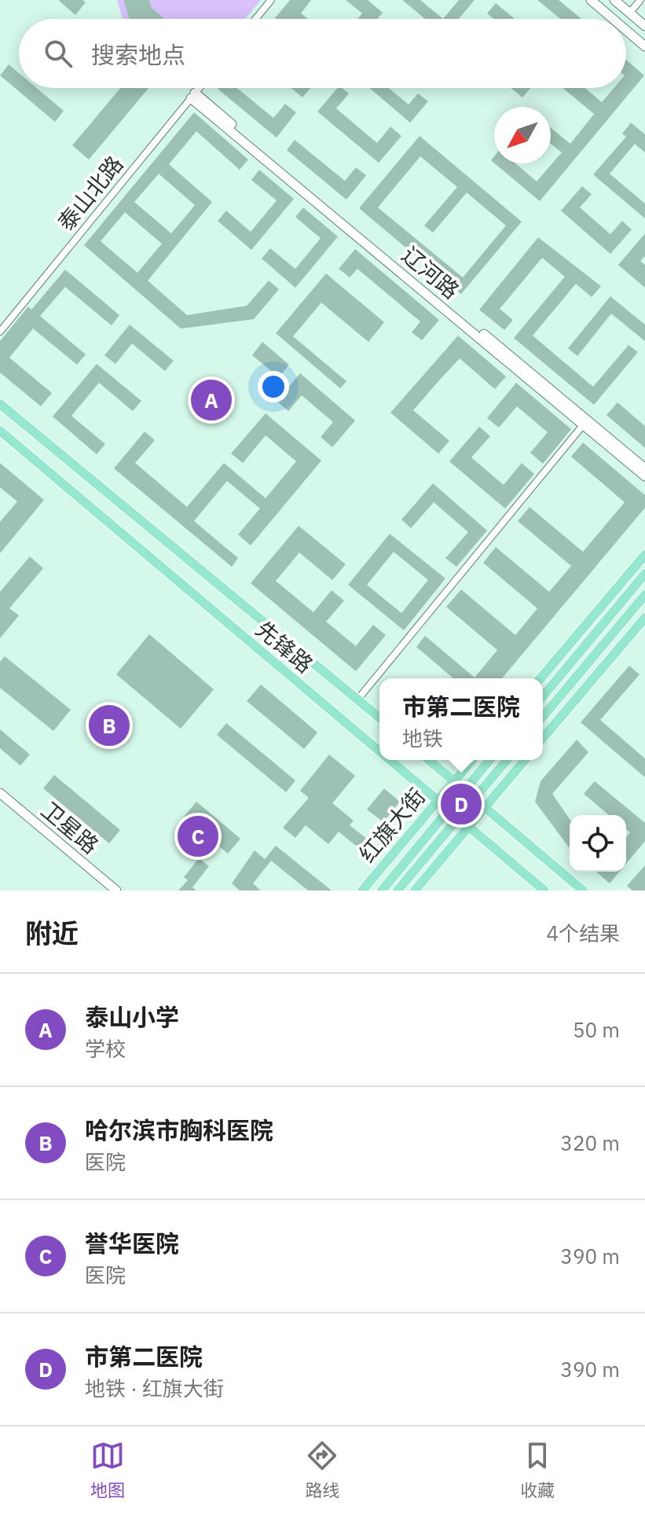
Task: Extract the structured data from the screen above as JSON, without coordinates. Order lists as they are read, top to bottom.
{
  "streets": {
    "main road": [
      "辽河路",
      "先锋路",
      "红旗大街",
      "卫星路"
    ],
    "street": ["泰山北路"]
  },
  "crossings": [
    ["泰山北路", "辽河路"],
    ["先锋路", "红旗大街"]
  ],
  "north": "bottom left",
  "page": {
    "search": "搜索地点",
    "pins": [
      "A",
      "B",
      "D",
      "C"
    ],
    "popup": ["市第二医院", "地铁"],
    "heading": ["附近", "4个结果"],
    "list": [
      {
        "mark": "A",
        "name": "泰山小学",
        "note": "学校",
        "value": "50 m"
      },
      {
        "mark": "B",
        "name": "哈尔滨市胸科医院",
        "note": "医院",
        "value": "320 m"
      },
      {
        "mark": "C",
        "name": "誉华医院",
        "note": "医院",
        "value": "390 m"
      },
      {
        "mark": "D",
        "name": "市第二医院",
        "note": "地铁 · 红旗大街",
        "value": "390 m"
      }
    ],
    "nav": ["地图", "路线", "收藏"]
  }
}
